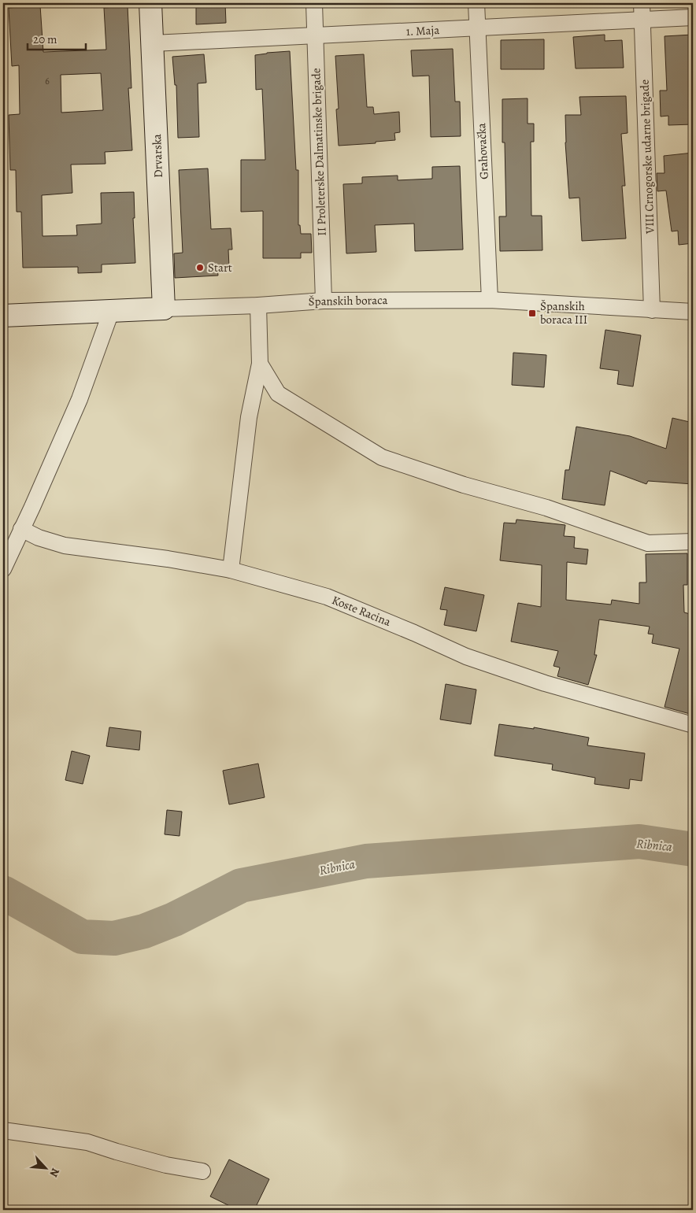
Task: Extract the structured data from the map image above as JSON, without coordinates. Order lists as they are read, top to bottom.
{
  "streets": {
    "main road": ["Drvarska", "Španskih boraca"],
    "street": [
      "1. Maja",
      "Grahovačka",
      "II Proleterske Dalmatinske brigade",
      "VIII Crnogorske udarne brigade",
      "Koste Racina"
    ]
  },
  "crossings": [
    ["1. Maja", "Grahovačka"],
    ["1. Maja", "II Proleterske Dalmatinske brigade"],
    ["1. Maja", "Drvarska"],
    ["1. Maja", "VIII Crnogorske udarne brigade"],
    ["Grahovačka", "Španskih boraca"],
    ["II Proleterske Dalmatinske brigade", "Španskih boraca"],
    ["Drvarska", "Španskih boraca"],
    ["VIII Crnogorske udarne brigade", "Španskih boraca"]
  ],
  "water": ["Ribnica"],
  "places": {
    "other": ["Start"],
    "transit": ["Španskih boraca III"]
  },
  "house_numbers": ["6"],
  "scale_bar": "20 m",
  "north": "bottom right"
}
